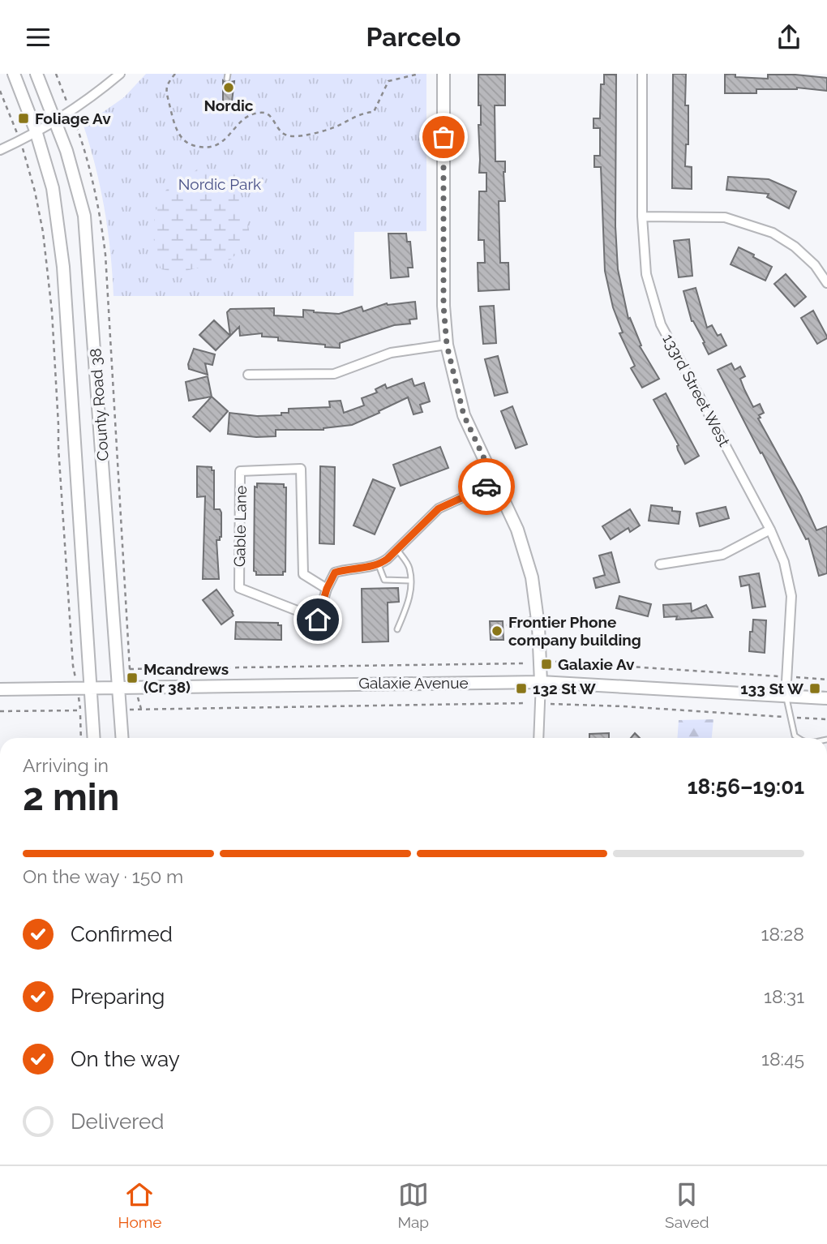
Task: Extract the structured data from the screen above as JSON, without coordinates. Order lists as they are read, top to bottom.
{
  "streets": {
    "street": [
      "133rd Street West",
      "County Road 38",
      "Gable Lane",
      "Galaxie Avenue"
    ]
  },
  "crossings": [
    ["133rd Street West", "Galaxie Avenue"],
    ["County Road 38", "Galaxie Avenue"]
  ],
  "parks": ["Nordic Park"],
  "places": {
    "other": ["Nordic", "Frontier Phone company building"],
    "transit": [
      "Foliage Av",
      "Galaxie Av",
      "Mcandrews (Cr 38)",
      "132 St W",
      "133 St W"
    ]
  },
  "page": {
    "header": "Parcelo",
    "heading": ["2 min", "Arriving in", "18:56–19:01"],
    "bar": "On the way · 150 m",
    "list": [
      ["Confirmed", "18:28"],
      ["Preparing", "18:31"],
      ["On the way", "18:45"],
      "Delivered"
    ],
    "tabs": ["Home", "Map", "Saved"]
  }
}
